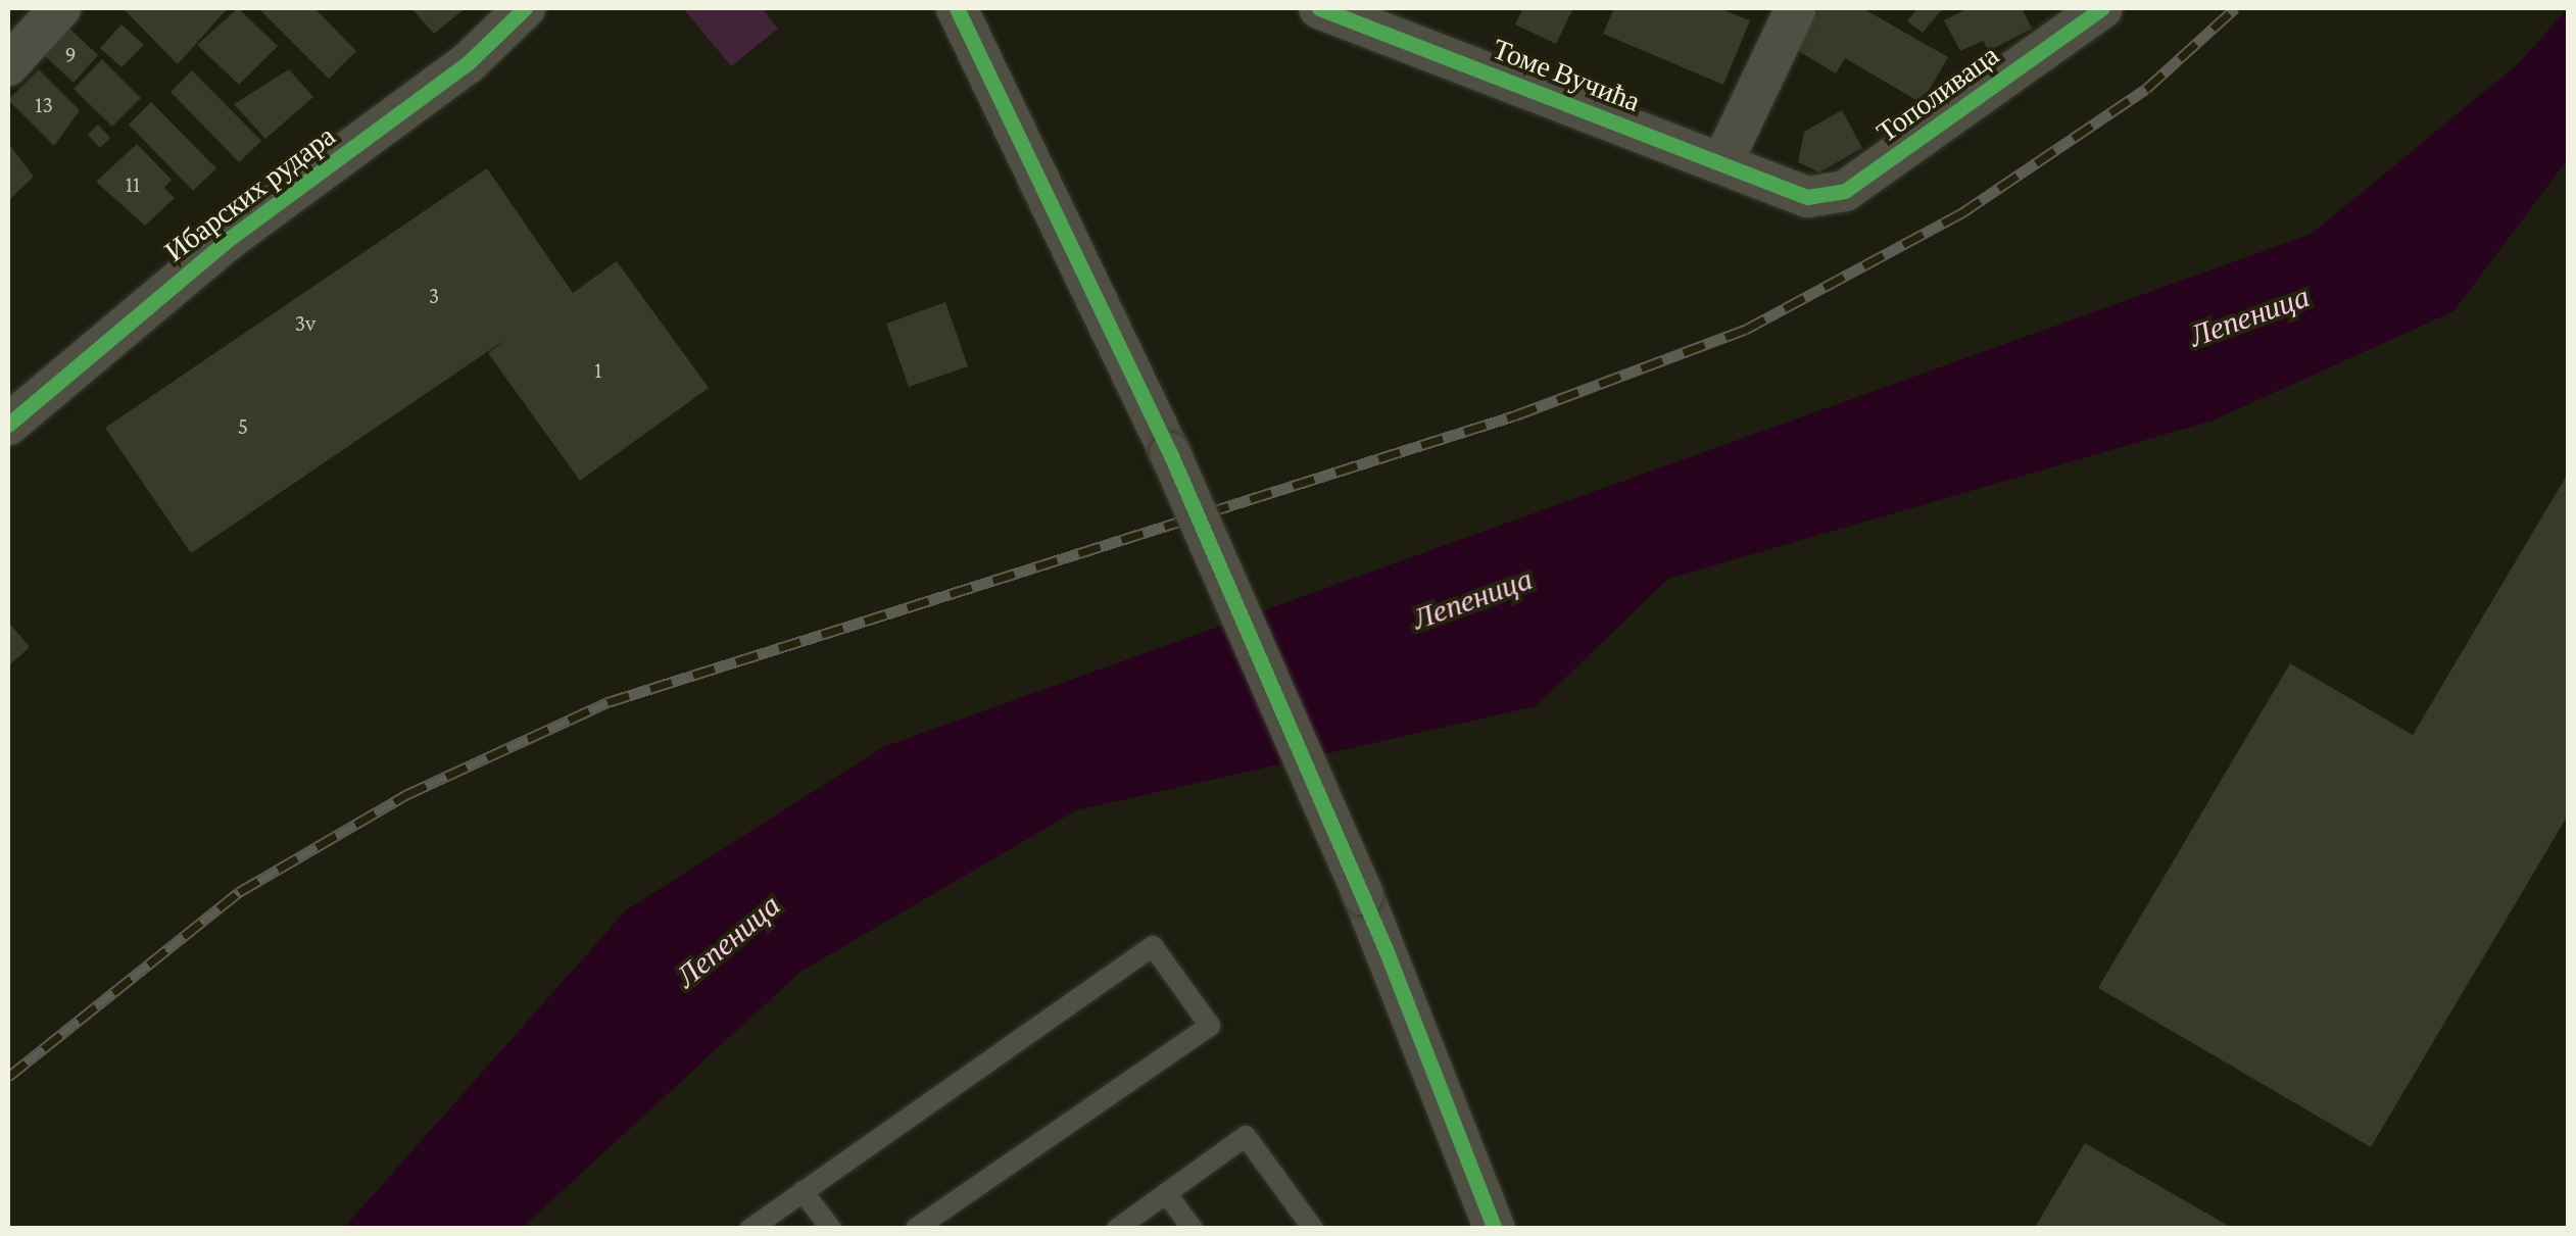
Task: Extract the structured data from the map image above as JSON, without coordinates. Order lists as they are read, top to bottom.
{
  "streets": {
    "street": ["Томе Вучића", "Тополиваца", "Ибарских рудара"]
  },
  "crossings": [
    ["Томе Вучића", "Тополиваца"]
  ],
  "water": ["Лепеница"],
  "house_numbers": [
    "9",
    "13",
    "11",
    "3",
    "3v",
    "1",
    "5"
  ]
}
